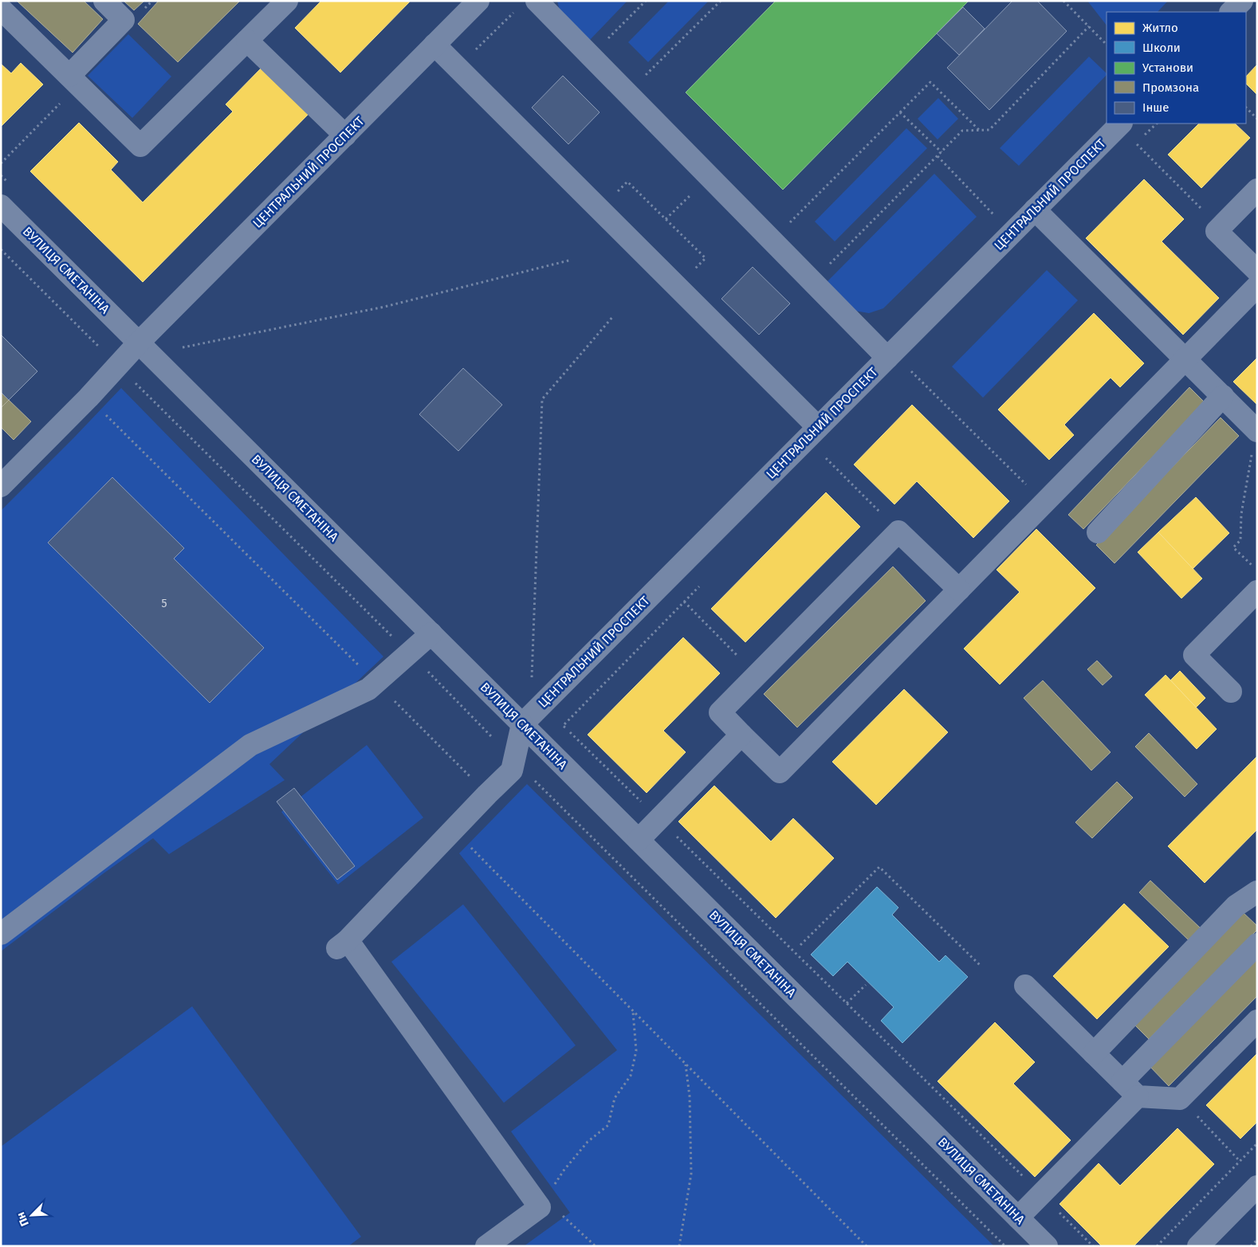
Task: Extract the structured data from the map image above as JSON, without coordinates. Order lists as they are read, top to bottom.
{
  "streets": {
    "street": ["ЦЕНТРАЛЬНИЙ ПРОСПЕКТ", "ВУЛИЦЯ СМЕТАНІНА"]
  },
  "crossings": [
    ["ЦЕНТРАЛЬНИЙ ПРОСПЕКТ", "ВУЛИЦЯ СМЕТАНІНА"]
  ],
  "house_numbers": ["5"],
  "legend": [
    "Житло",
    "Школи",
    "Установи",
    "Промзона",
    "Інше"
  ],
  "north": "bottom left"
}
